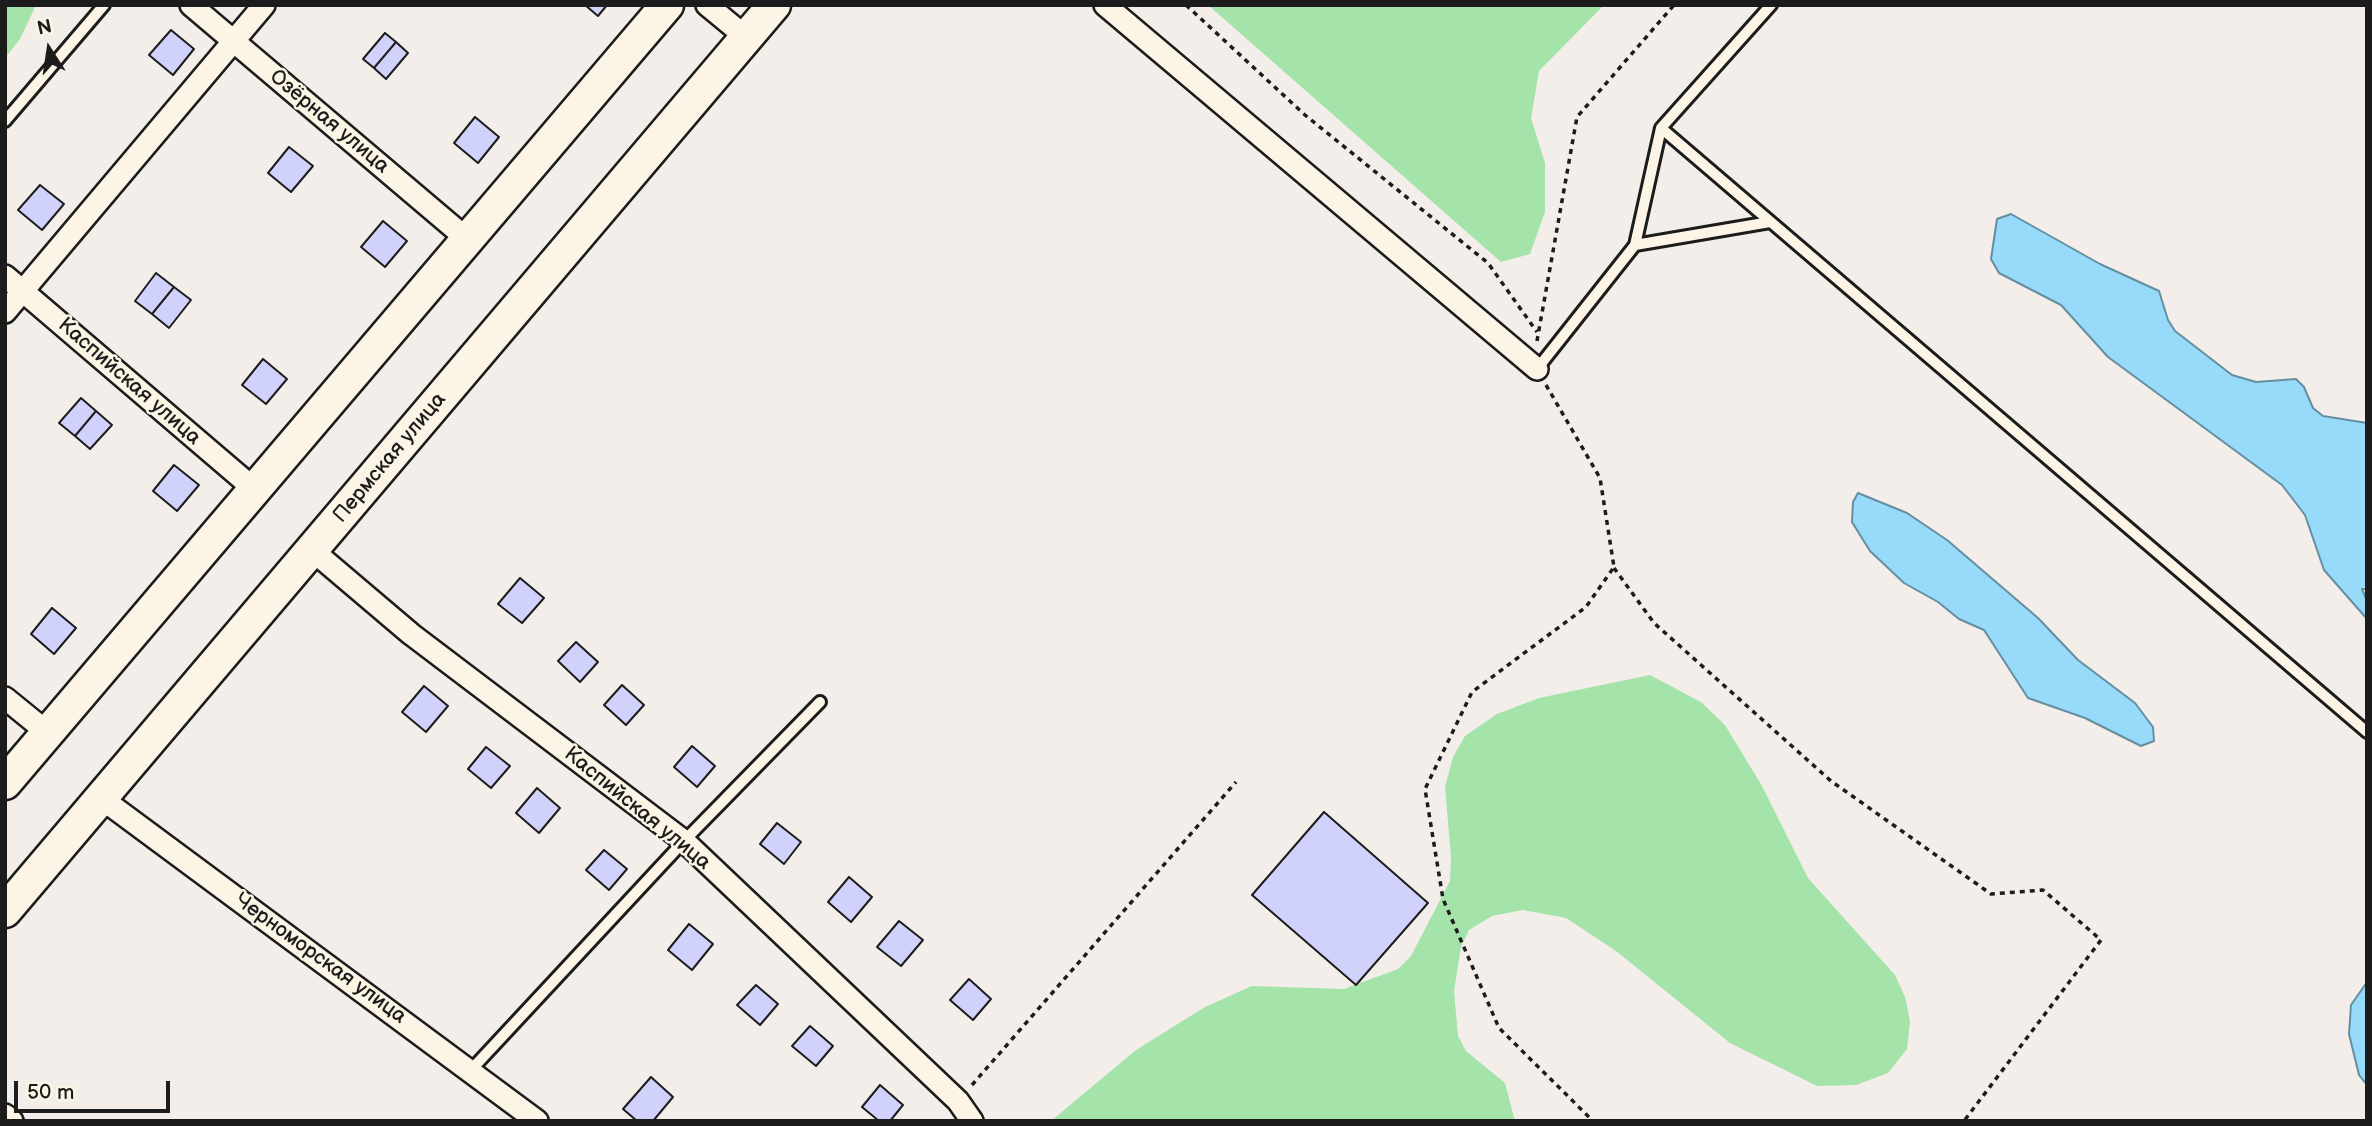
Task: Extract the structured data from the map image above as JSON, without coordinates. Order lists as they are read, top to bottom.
{
  "streets": {
    "street": [
      "Озёрная улица",
      "Каспийская улица",
      "Пермская улица",
      "Черноморская улица"
    ]
  },
  "crossings": [
    ["Каспийская улица", "Пермская улица"],
    ["Пермская улица", "Черноморская улица"]
  ],
  "scale_bar": "50 m",
  "north": "top"
}
